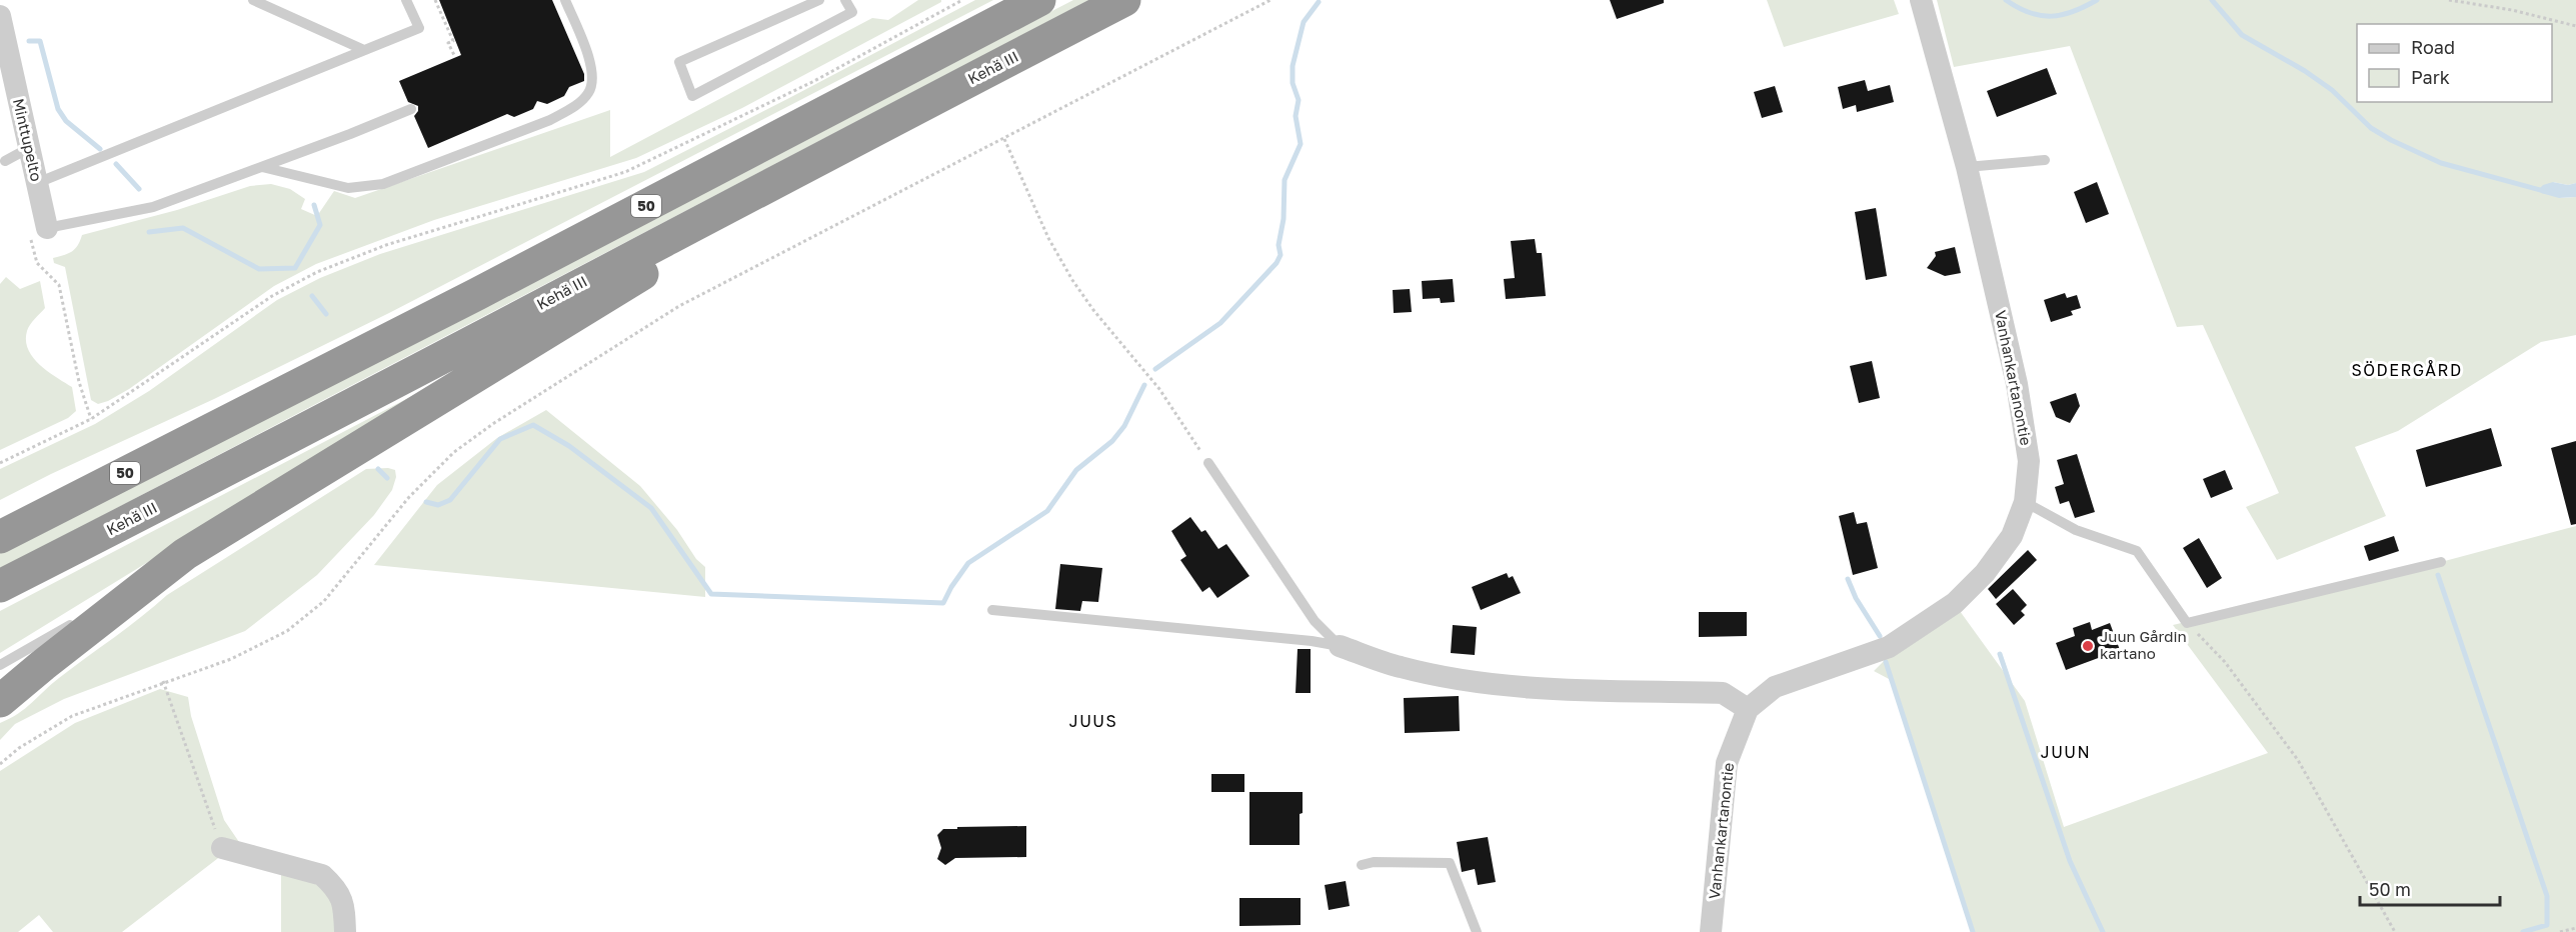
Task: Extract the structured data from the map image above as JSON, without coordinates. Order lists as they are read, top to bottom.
{
  "streets": {
    "highway": ["Kehä III", "50"],
    "street": ["Minttupelto", "Vanhankartanontie"]
  },
  "districts": ["SÖDERGÅRD", "JUUS", "JUUN"],
  "places": ["Juun Gårdin kartano"],
  "legend": ["Road", "Park"],
  "scale_bar": "50 m"
}
